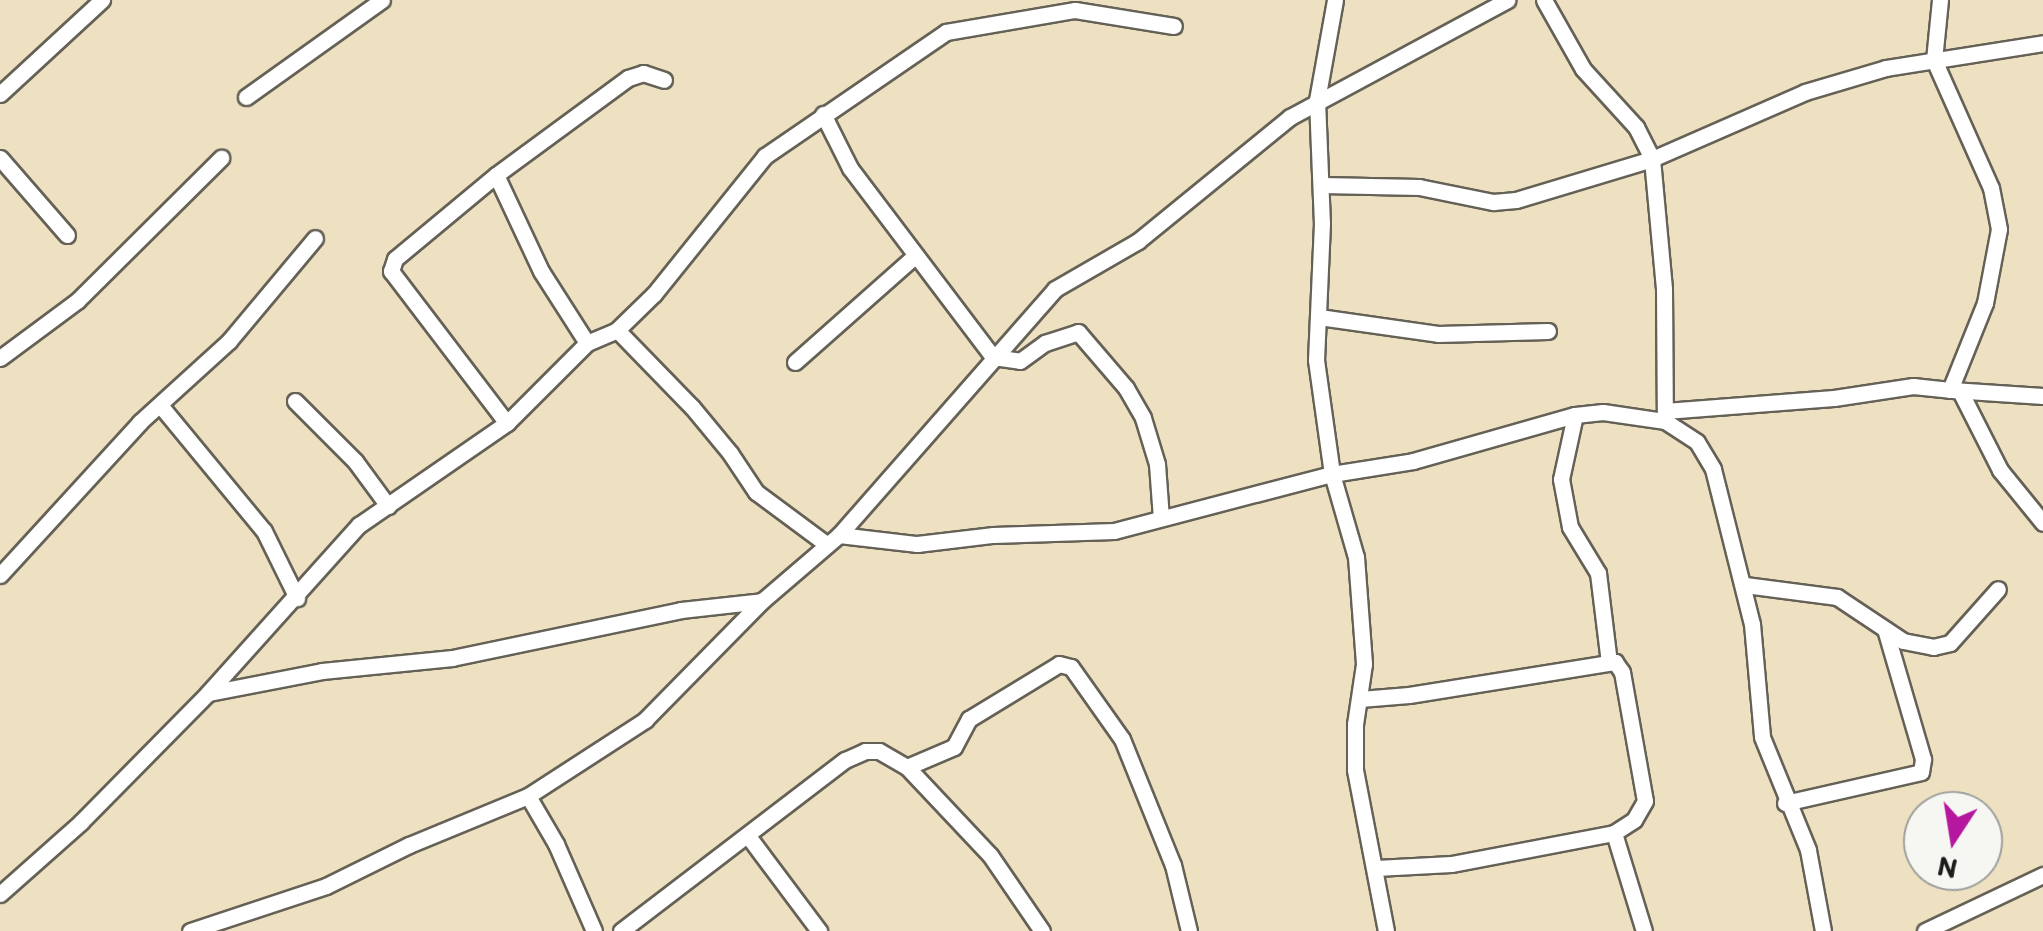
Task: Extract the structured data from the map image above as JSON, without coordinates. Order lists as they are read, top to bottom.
{
  "north": "bottom"
}
